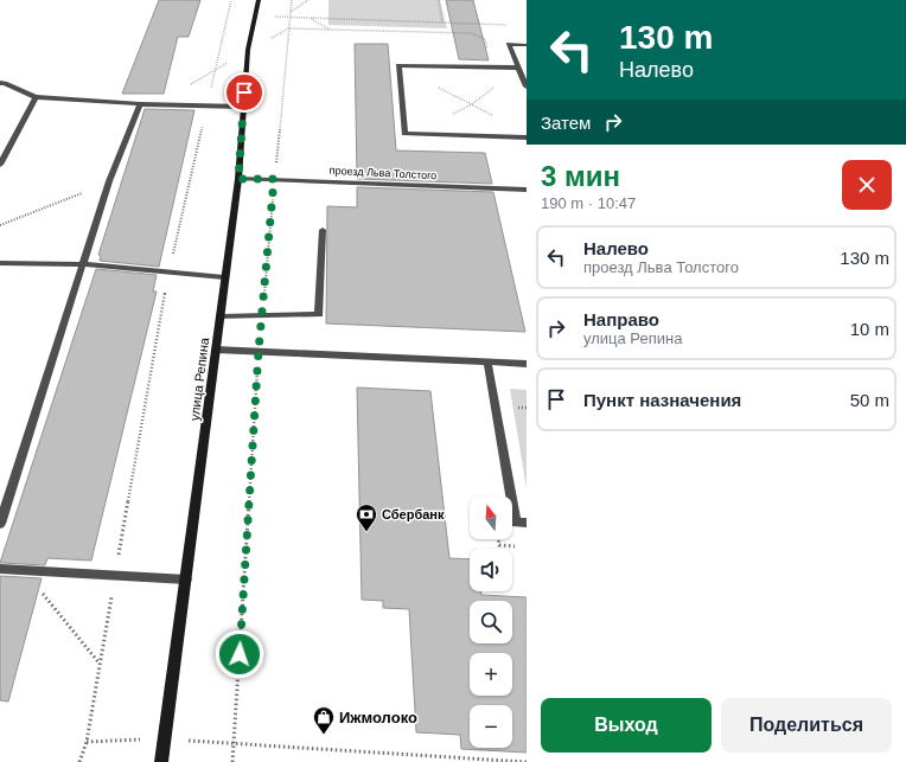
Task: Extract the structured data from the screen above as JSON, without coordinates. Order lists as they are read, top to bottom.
{
  "streets": {
    "street": ["улица Репина"],
    "lane": ["проезд Льва Толстого"]
  },
  "crossings": [
    ["проезд Льва Толстого", "улица Репина"]
  ],
  "places": {
    "bank": ["Сбербанк"],
    "shop": ["Ижмолоко"]
  },
  "north": "top",
  "page": {
    "turn": ["130 m", "Налево"],
    "then": "Затем",
    "heading": ["3 мин", "190 m · 10:47"],
    "list": [
      {
        "name": "Налево",
        "note": "проезд Льва Толстого",
        "value": "130 m"
      },
      {
        "name": "Направо",
        "note": "улица Репина",
        "value": "10 m"
      },
      {
        "name": "Пункт назначения",
        "value": "50 m"
      }
    ],
    "map_buttons": ["+", "−"],
    "buttons": ["Выход", "Поделиться"]
  }
}
